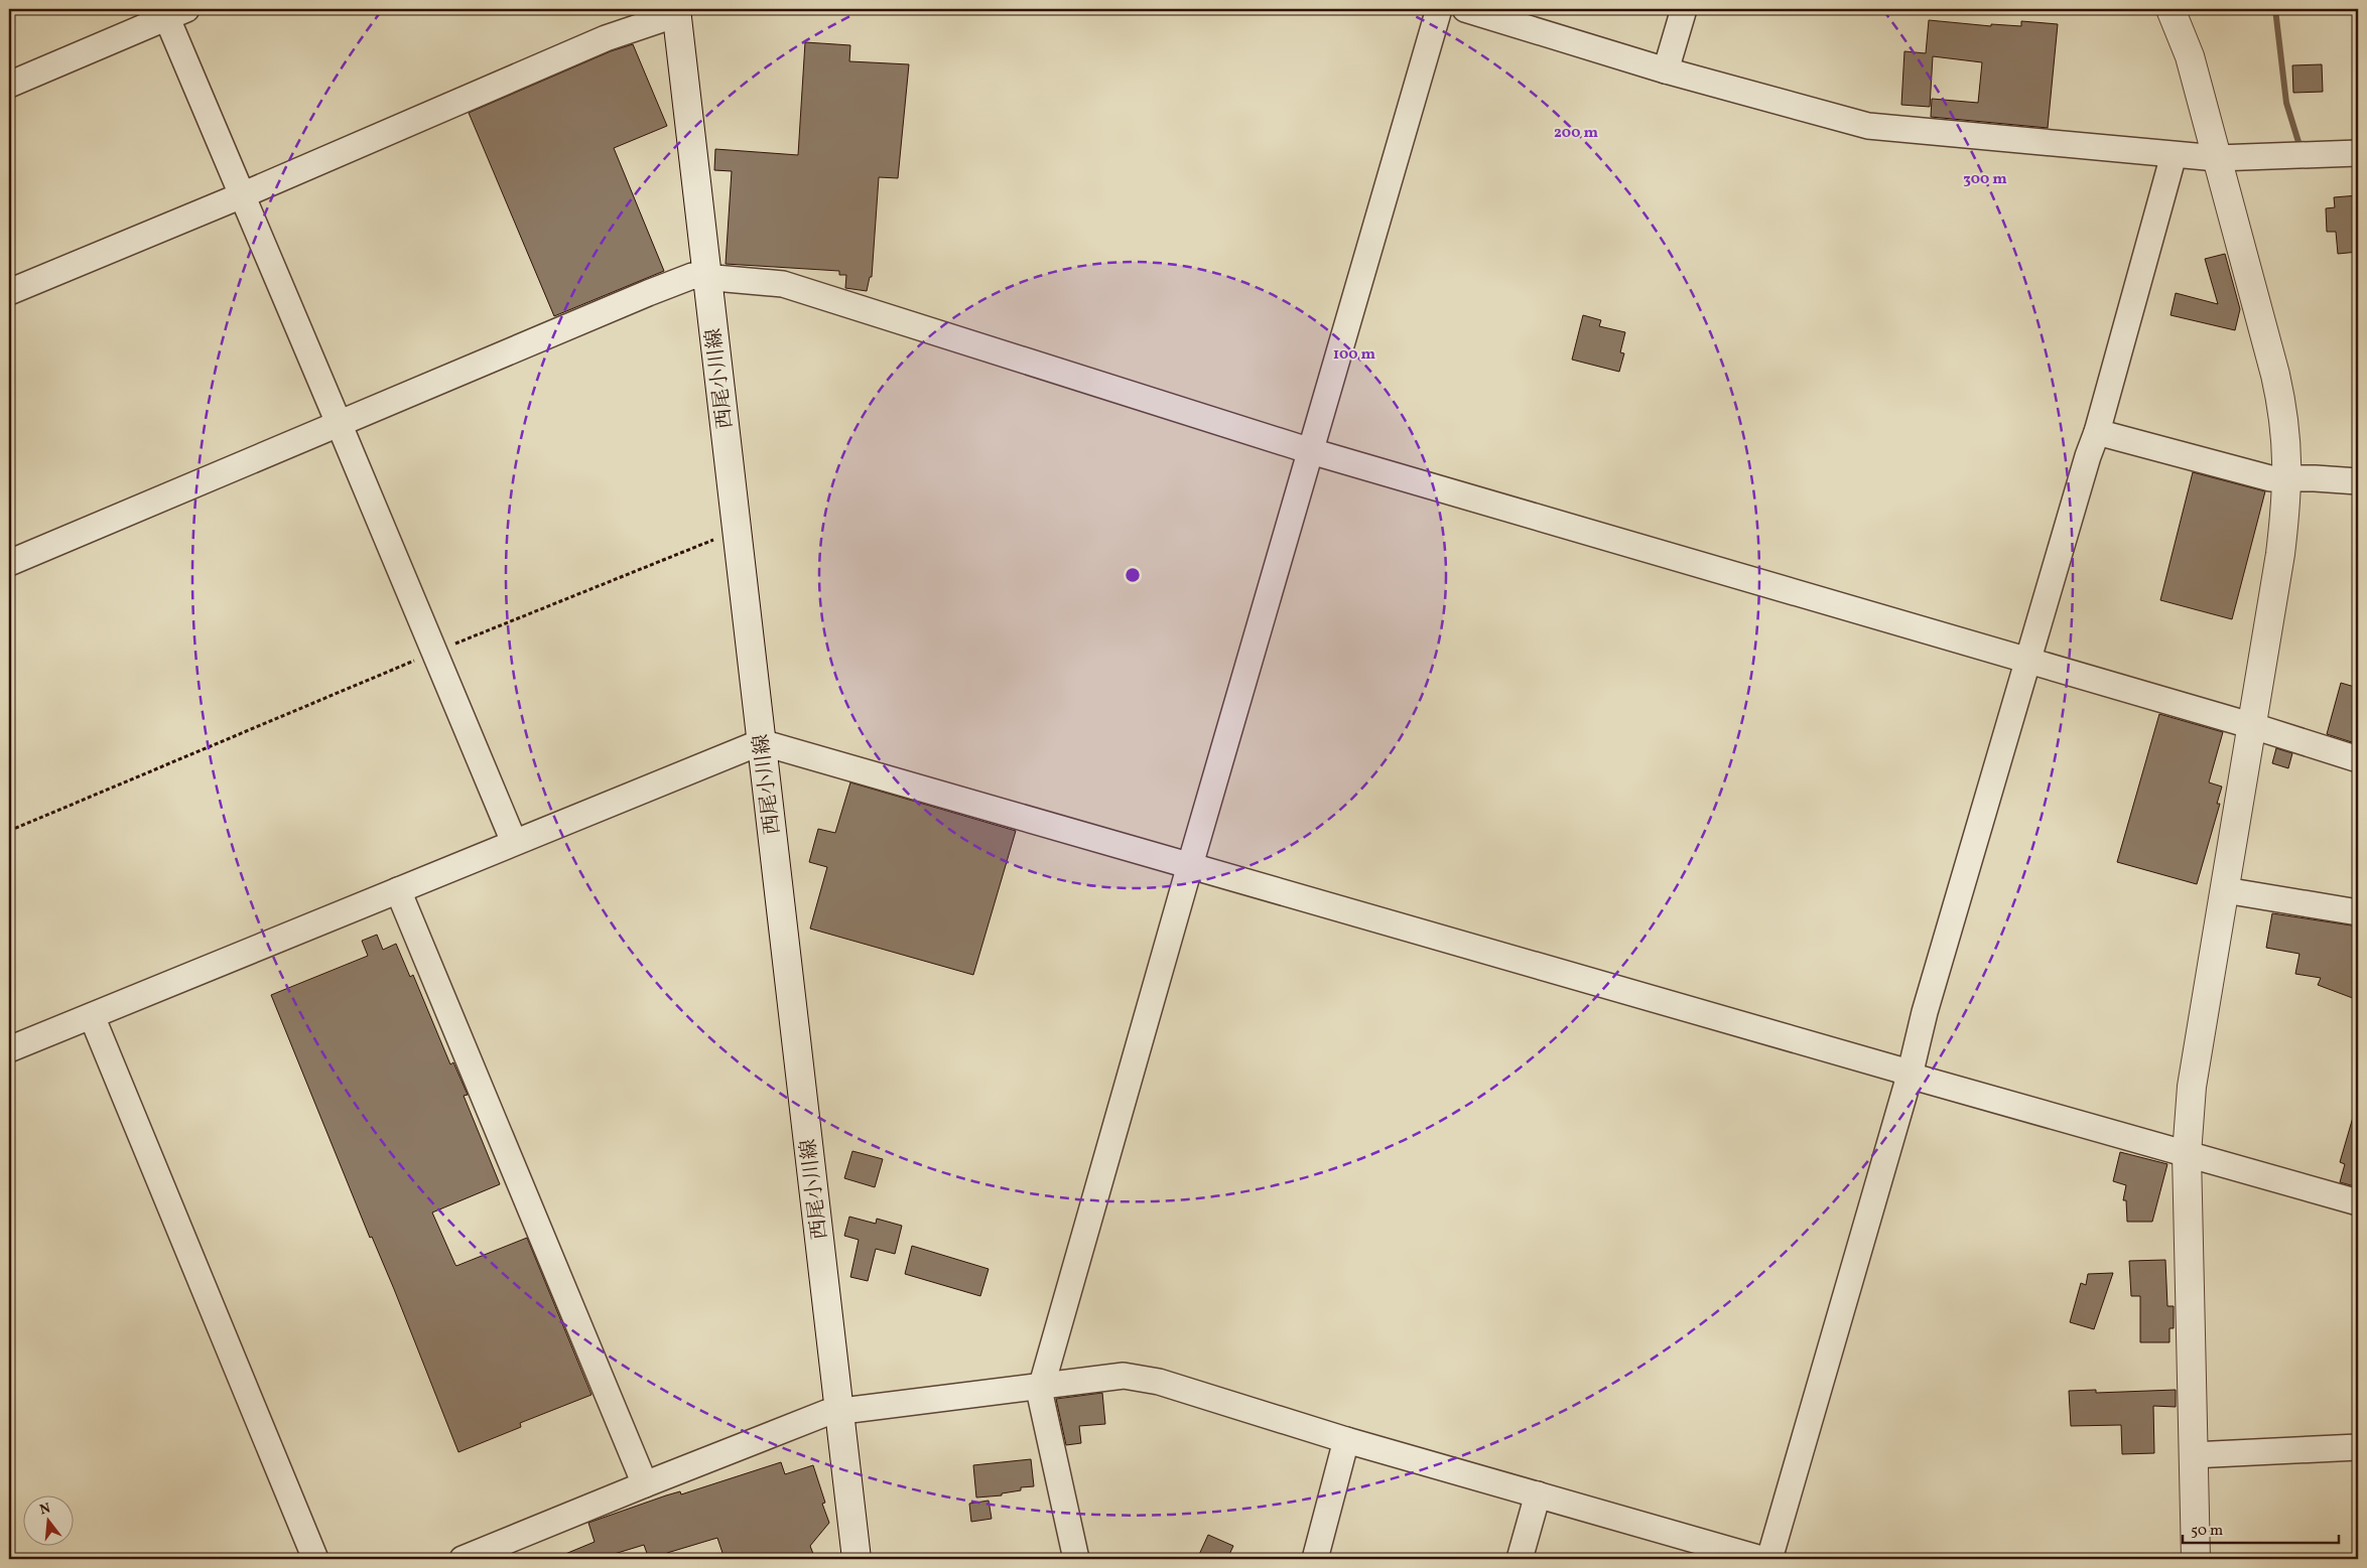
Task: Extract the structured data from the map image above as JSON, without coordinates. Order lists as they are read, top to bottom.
{
  "streets": {
    "street": ["西尾小川線"]
  },
  "scale_bar": "50 m",
  "north": "top",
  "rings": ["200 m", "300 m", "100 m"]
}
